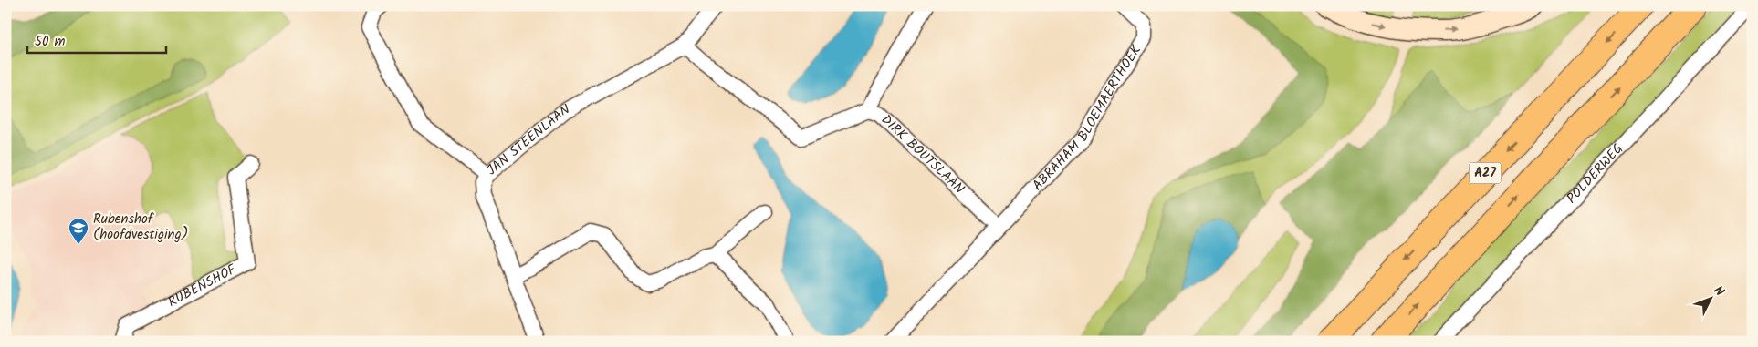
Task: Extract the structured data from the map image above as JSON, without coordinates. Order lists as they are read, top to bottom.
{
  "streets": {
    "highway": ["A27"],
    "street": [
      "ABRAHAM BLOEMAERTHOEK",
      "JAN STEENLAAN",
      "DIRK BOUTSLAAN",
      "POLDERWEG",
      "RUBENSHOF"
    ]
  },
  "crossings": [
    ["ABRAHAM BLOEMAERTHOEK", "DIRK BOUTSLAAN"],
    ["JAN STEENLAAN", "DIRK BOUTSLAAN"]
  ],
  "places": {
    "school or university": ["Rubenshof (hoofdvestiging)"]
  },
  "scale_bar": "50 m",
  "north": "top right"
}
